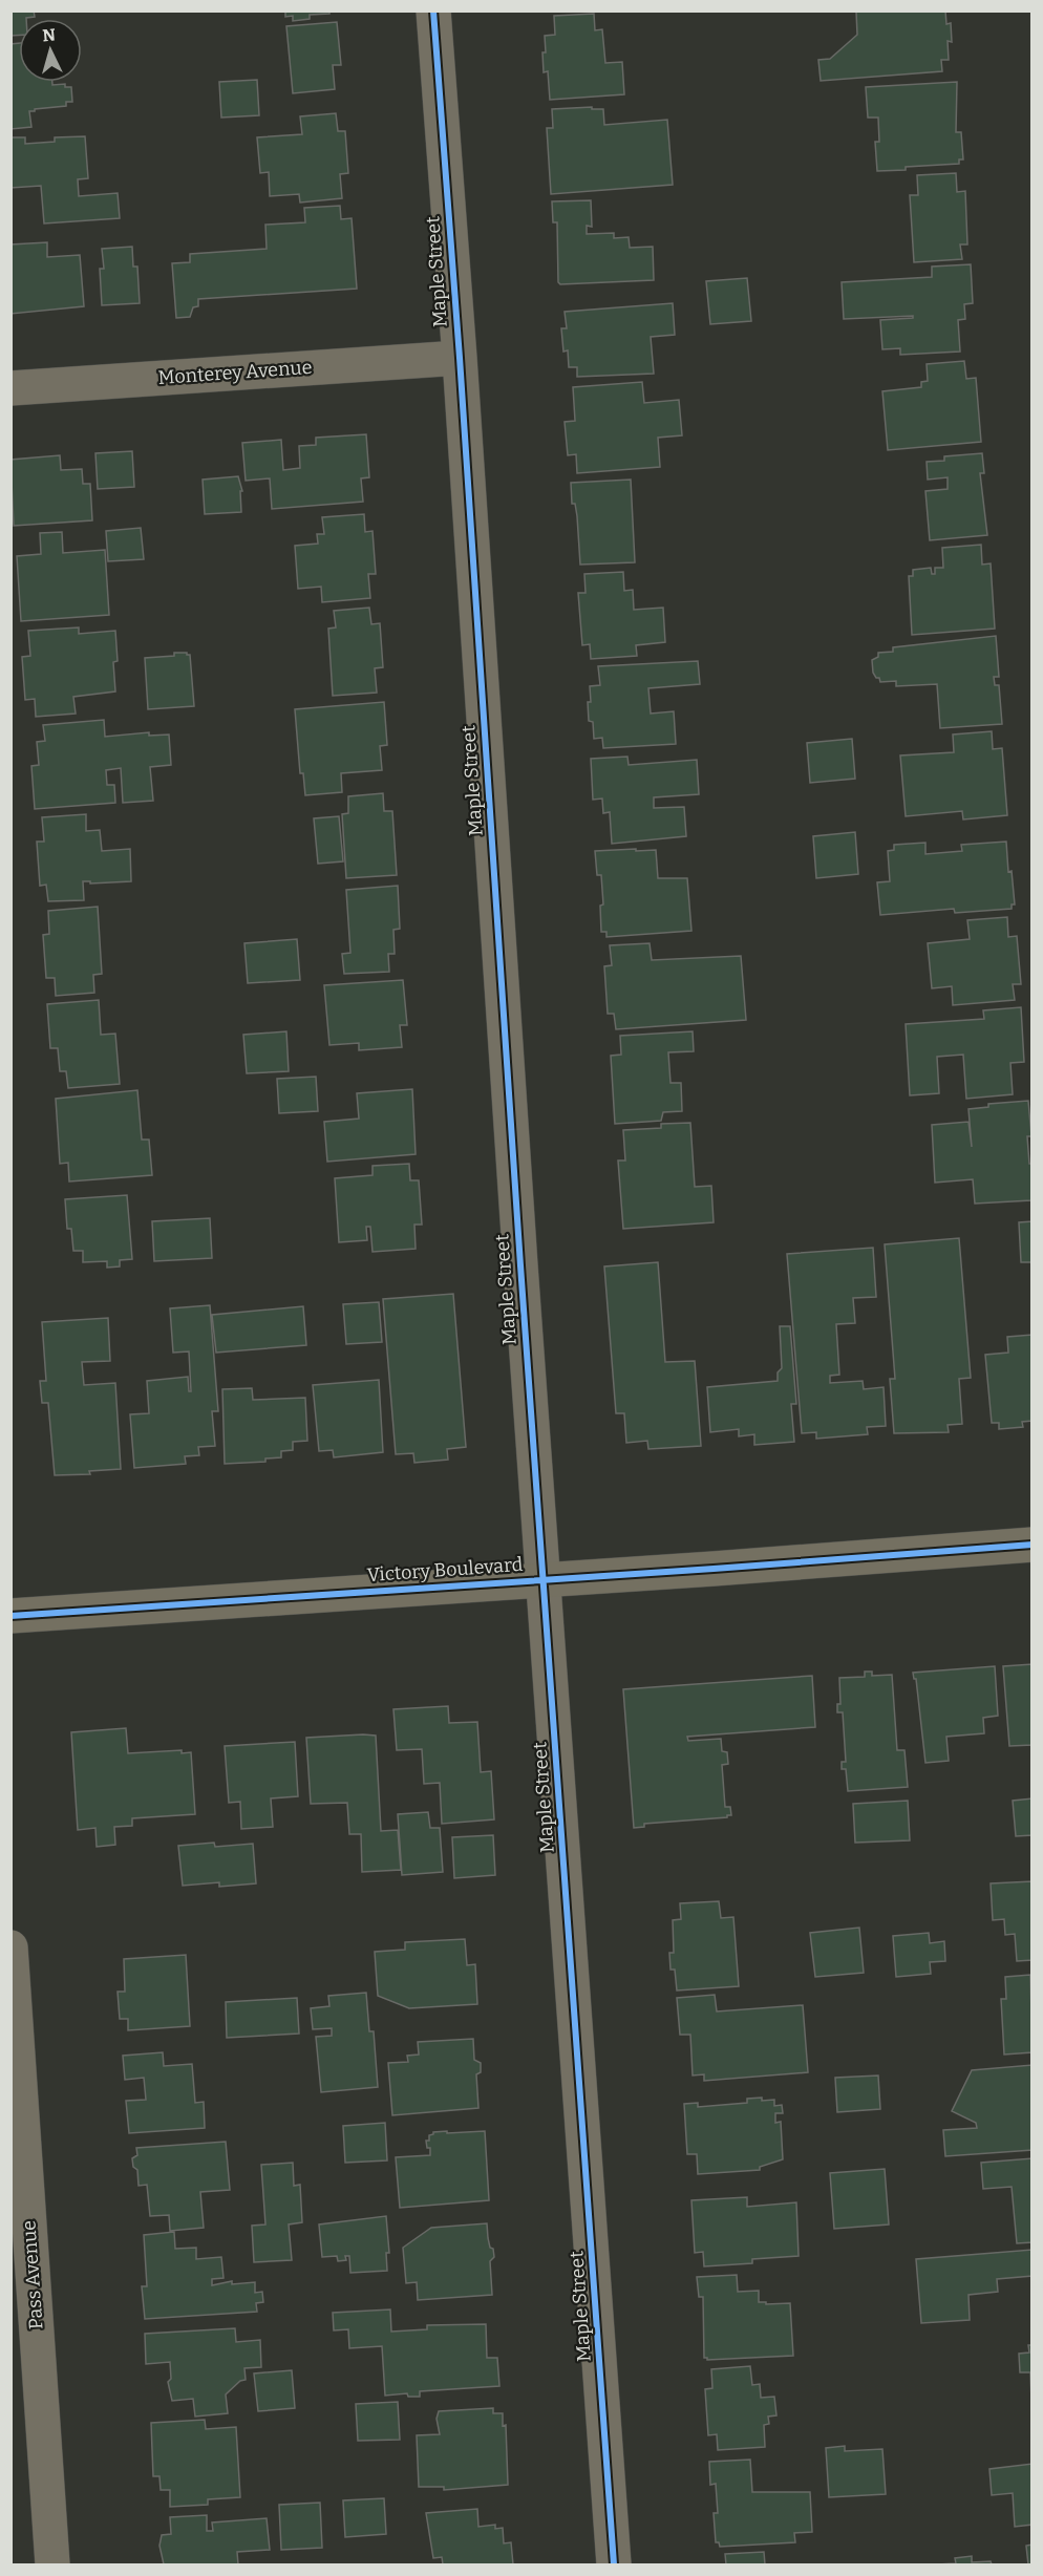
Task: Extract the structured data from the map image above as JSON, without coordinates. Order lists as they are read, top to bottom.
{
  "streets": {
    "main road": ["Victory Boulevard"],
    "street": ["Maple Street", "Monterey Avenue", "Pass Avenue"]
  },
  "crossings": [
    ["Maple Street", "Monterey Avenue"],
    ["Maple Street", "Victory Boulevard"]
  ],
  "north": "top"
}
